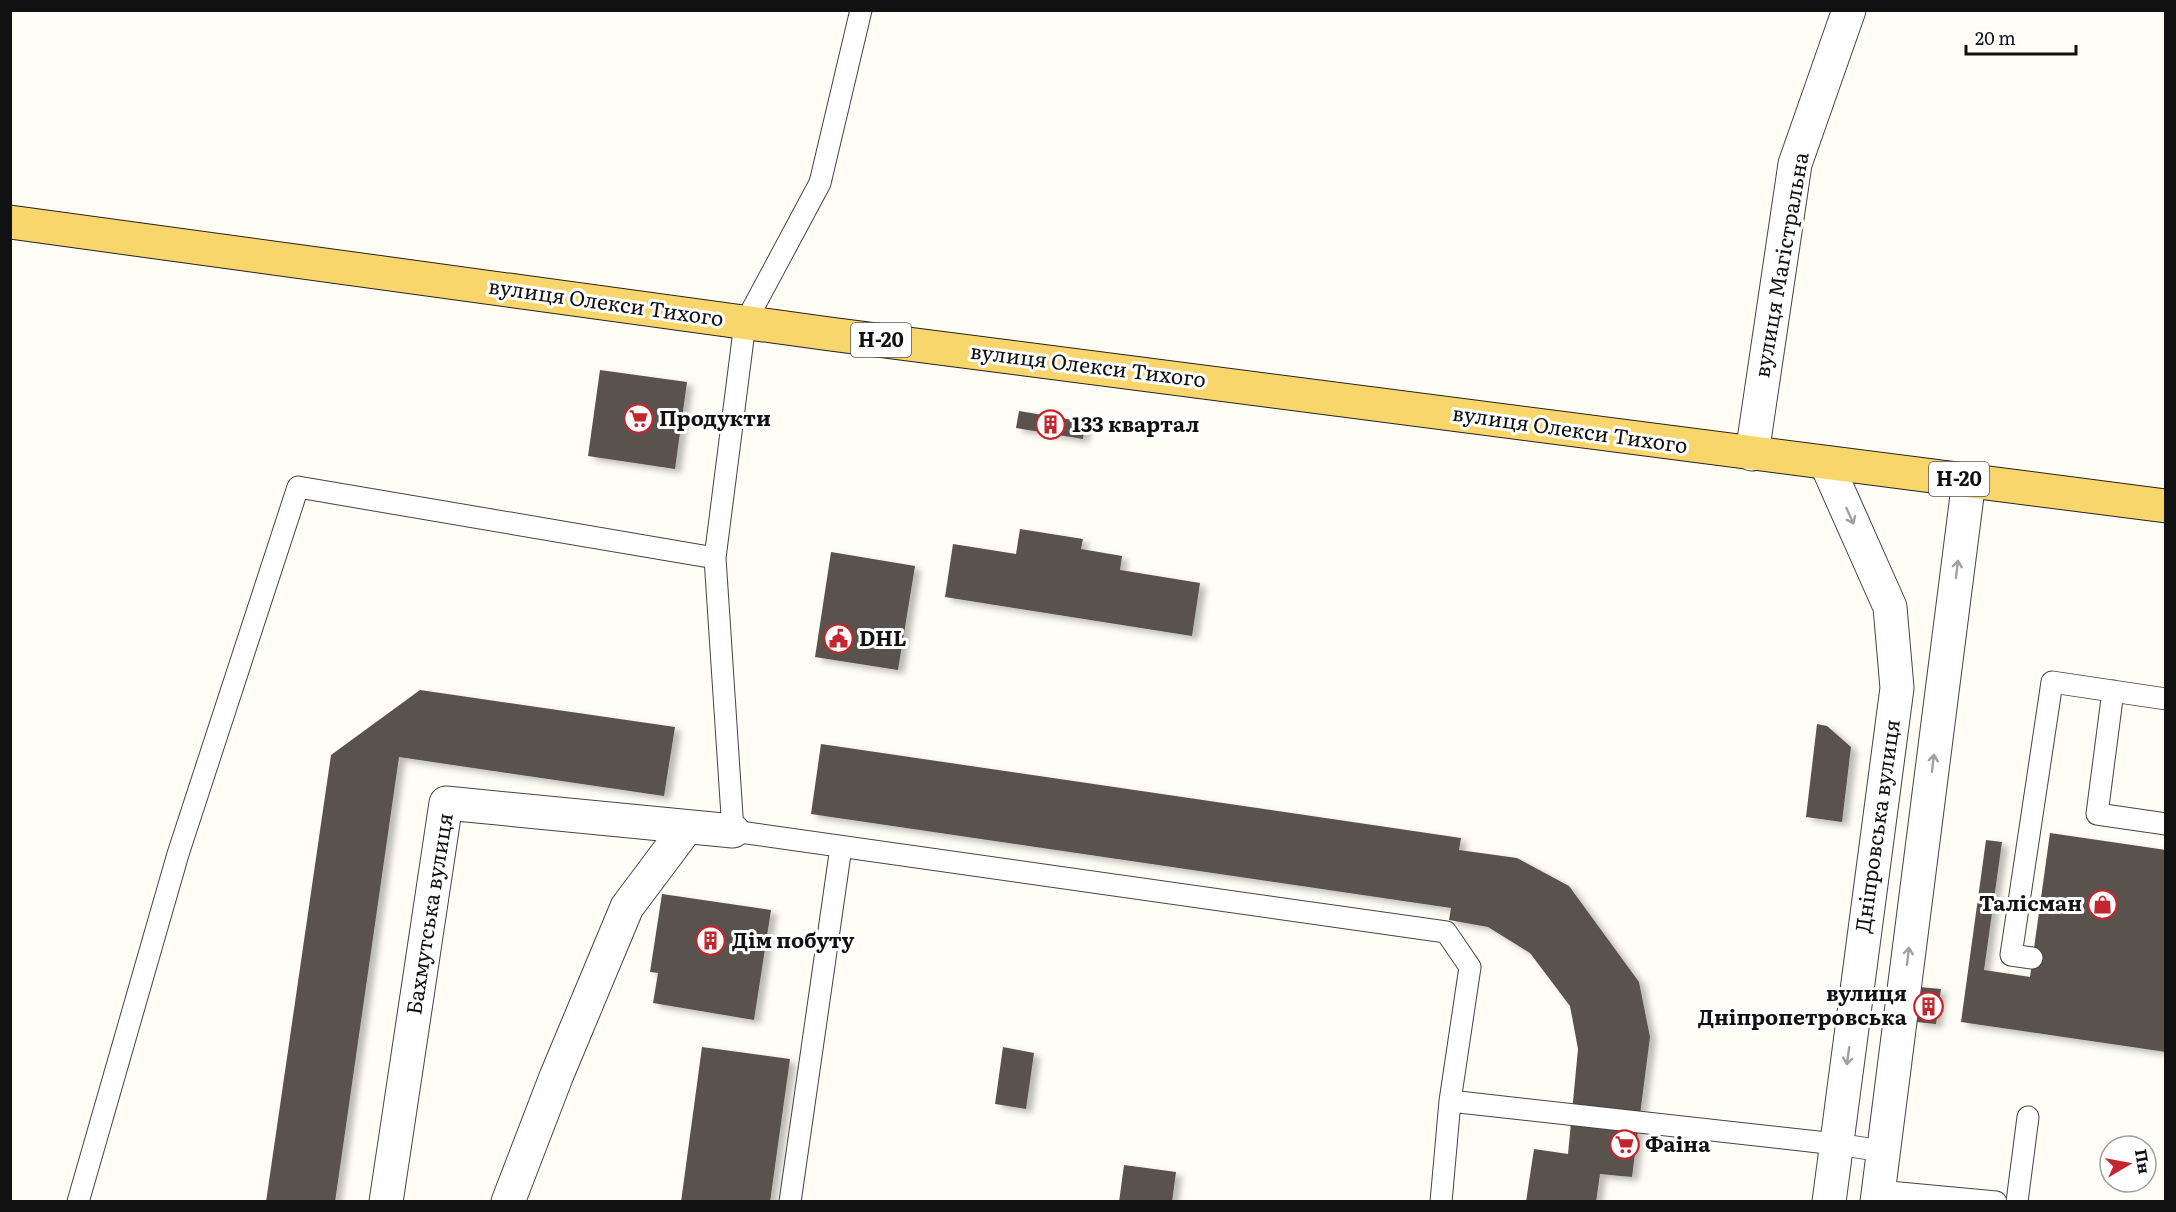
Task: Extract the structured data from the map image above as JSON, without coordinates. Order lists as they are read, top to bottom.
{
  "streets": {
    "main road": ["вулиця Олекси Тихого", "Н-20"],
    "street": ["вулиця Магістральна", "Дніпровська вулиця", "Бахмутська вулиця"]
  },
  "crossings": [
    ["вулиця Магістральна", "вулиця Олекси Тихого"],
    ["вулиця Олекси Тихого", "Дніпровська вулиця"]
  ],
  "places": {
    "supermarket": ["Продукти", "Фаіна"],
    "building": ["133 квартал", "Дім побуту", "вулиця Дніпропетровська"],
    "public building": ["DHL"],
    "shop": ["Талісман"]
  },
  "scale_bar": "20 m",
  "north": "right"
}
